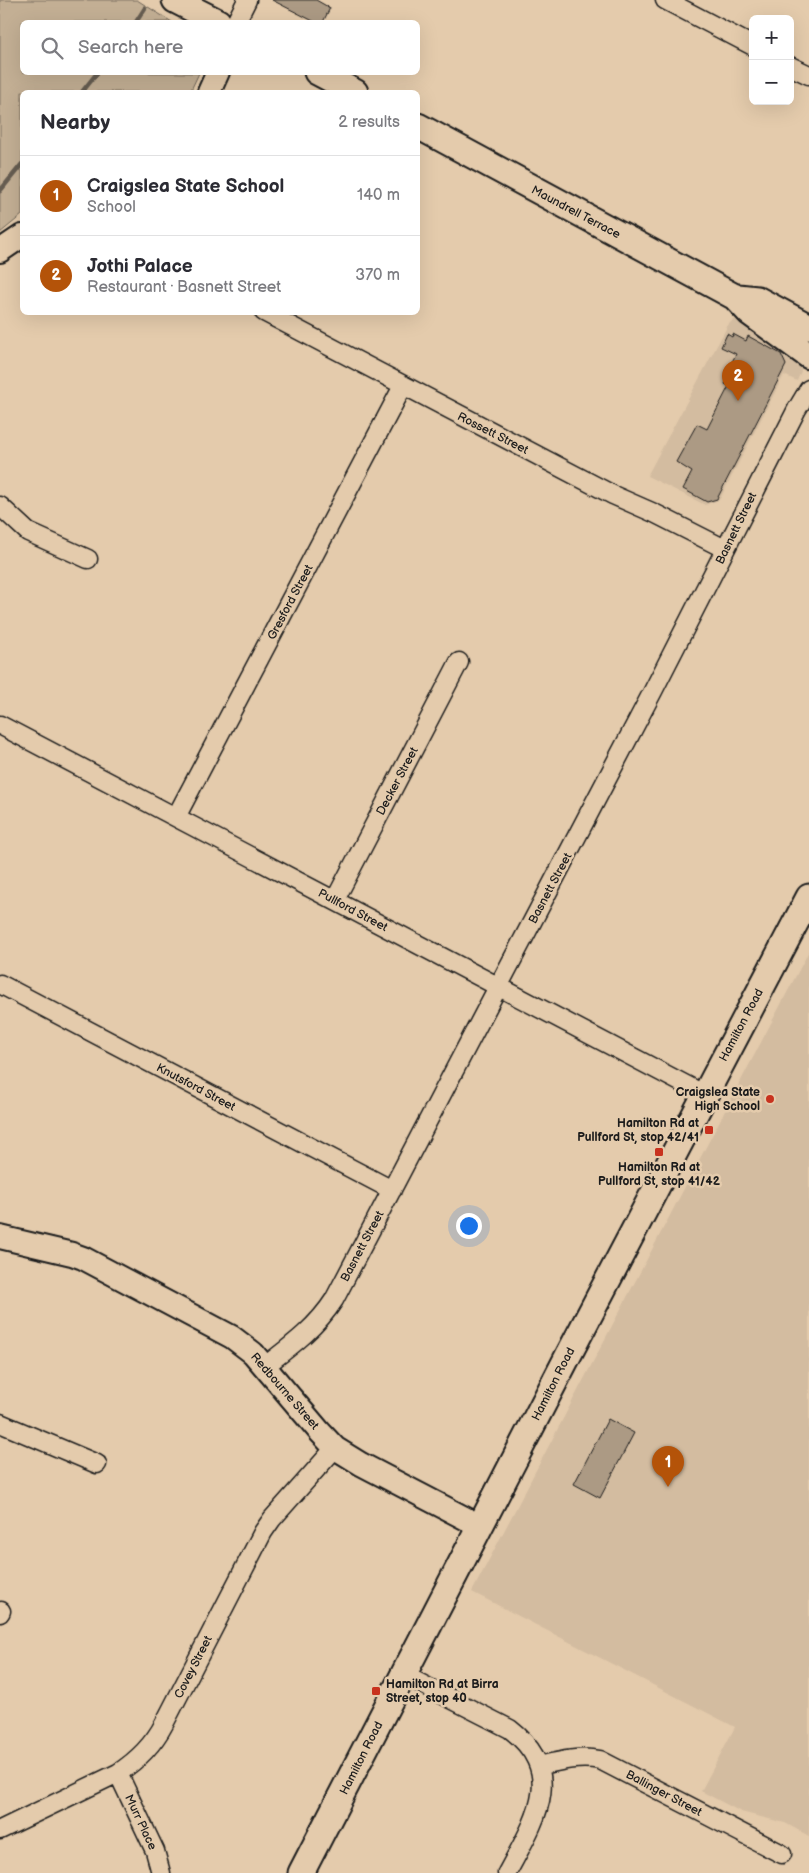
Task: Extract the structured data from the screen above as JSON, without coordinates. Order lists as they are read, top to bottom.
{
  "streets": {
    "main road": ["Maundrell Terrace", "Hamilton Road"],
    "street": [
      "Rossett Street",
      "Basnett Street",
      "Gresford Street",
      "Decker Street",
      "Pullford Street",
      "Knutsford Street",
      "Redbourne Street",
      "Covey Street",
      "Ballinger Street",
      "Murr Place"
    ]
  },
  "crossings": [
    ["Rossett Street", "Basnett Street"],
    ["Rossett Street", "Gresford Street"],
    ["Basnett Street", "Pullford Street"],
    ["Basnett Street", "Knutsford Street"],
    ["Basnett Street", "Redbourne Street"],
    ["Gresford Street", "Pullford Street"],
    ["Decker Street", "Pullford Street"],
    ["Pullford Street", "Hamilton Road"],
    ["Hamilton Road", "Redbourne Street"],
    ["Redbourne Street", "Covey Street"],
    ["Covey Street", "Murr Place"]
  ],
  "places": {
    "other": ["Craigslea State High School"],
    "transit": ["Hamilton Rd at Pullford St, stop 42/41", "Hamilton Rd at Pullford St, stop 41/42", "Hamilton Rd at Birra Street, stop 40"]
  },
  "page": {
    "map_buttons": ["+", "−"],
    "search": "Search here",
    "heading": ["Nearby", "2 results"],
    "list": [
      {
        "mark": "1",
        "name": "Craigslea State School",
        "note": "School",
        "value": "140 m"
      },
      {
        "mark": "2",
        "name": "Jothi Palace",
        "note": "Restaurant · Basnett Street",
        "value": "370 m"
      }
    ],
    "pins": ["2", "1"]
  }
}
